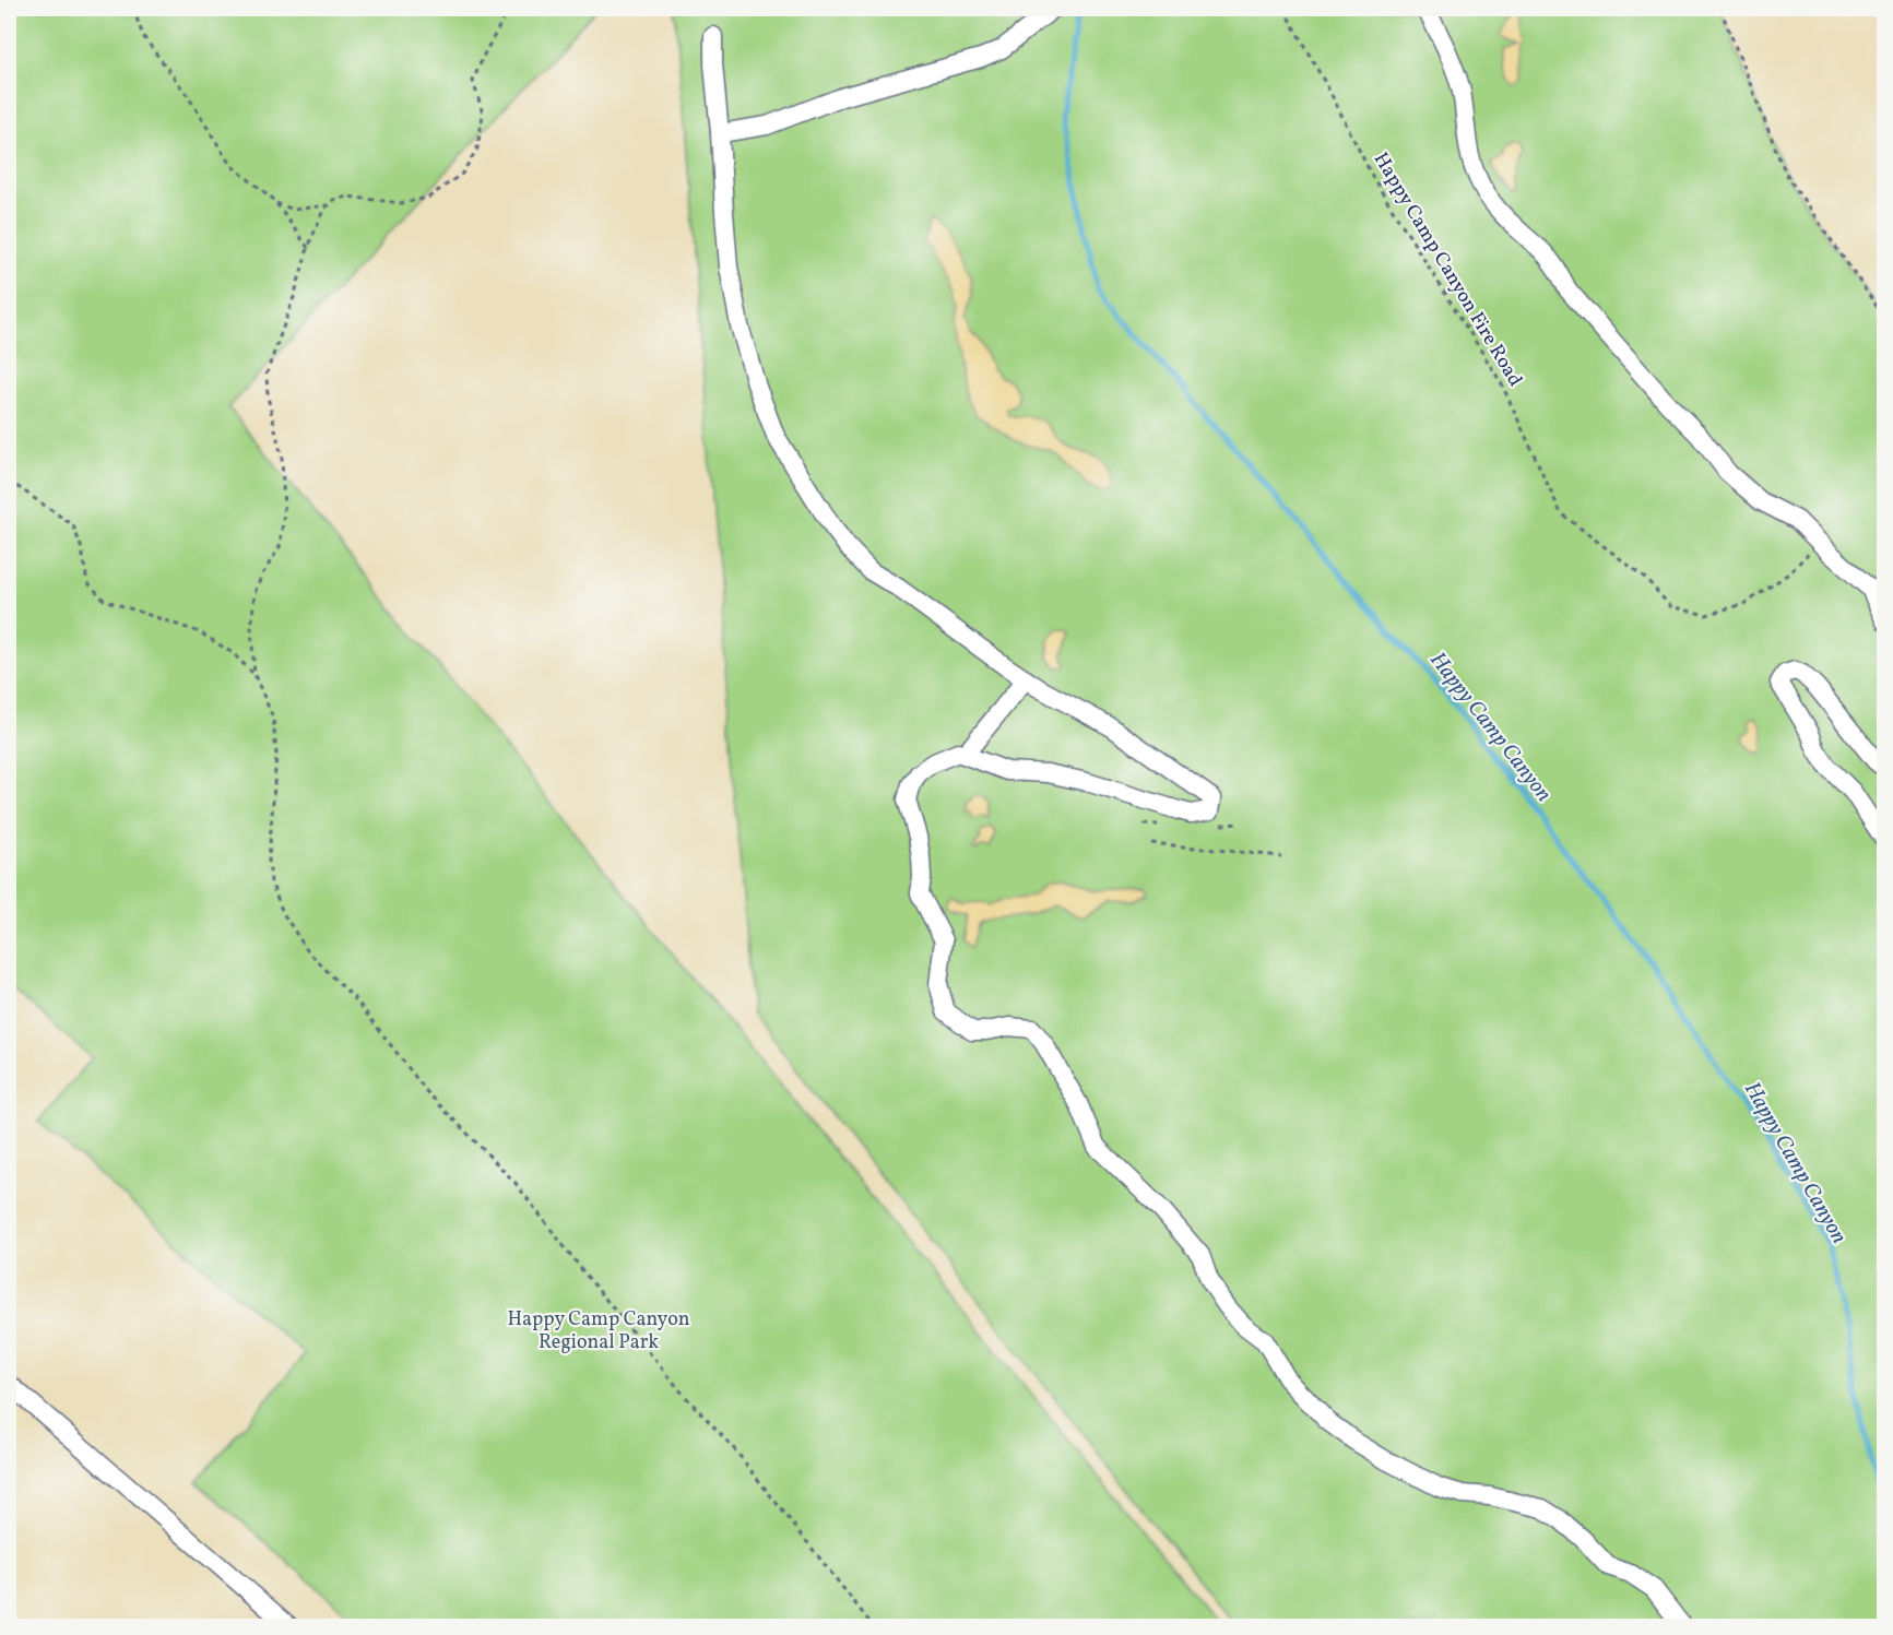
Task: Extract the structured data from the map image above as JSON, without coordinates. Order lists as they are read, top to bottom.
{
  "streets": {
    "path": ["Happy Camp Canyon Fire Road"]
  },
  "water": ["Happy Camp Canyon"],
  "parks": ["Happy Camp Canyon Regional Park"]
}
